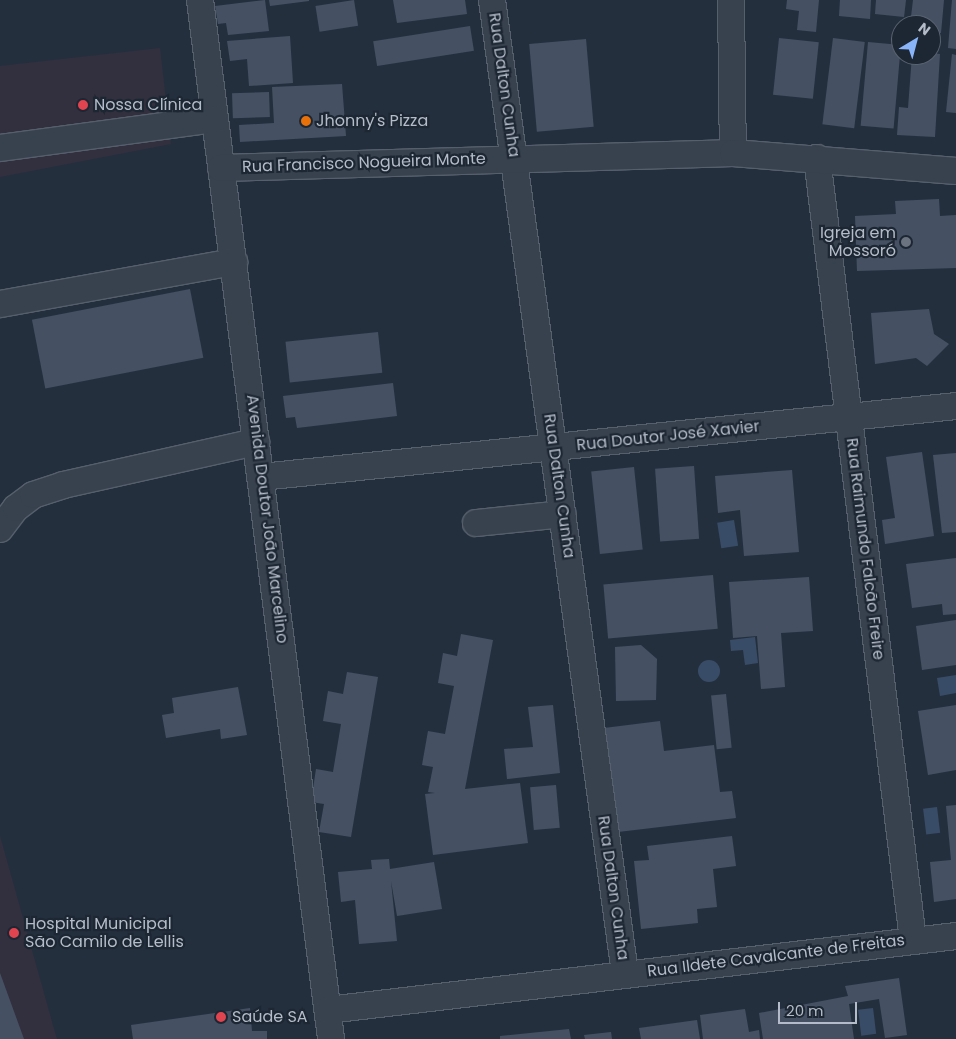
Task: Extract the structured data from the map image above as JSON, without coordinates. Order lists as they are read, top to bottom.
{
  "streets": {
    "street": [
      "Rua Dalton Cunha",
      "Rua Francisco Nogueira Monte",
      "Rua Doutor José Xavier",
      "Avenida Doutor João Marcelino",
      "Rua Raimundo Falcão Freire",
      "Rua Ildete Cavalcante de Freitas"
    ]
  },
  "crossings": [
    ["Rua Dalton Cunha", "Rua Francisco Nogueira Monte"],
    ["Rua Dalton Cunha", "Rua Doutor José Xavier"],
    ["Rua Dalton Cunha", "Rua Ildete Cavalcante de Freitas"],
    ["Rua Francisco Nogueira Monte", "Avenida Doutor João Marcelino"],
    ["Rua Francisco Nogueira Monte", "Rua Raimundo Falcão Freire"],
    ["Rua Doutor José Xavier", "Avenida Doutor João Marcelino"],
    ["Rua Doutor José Xavier", "Rua Raimundo Falcão Freire"],
    ["Avenida Doutor João Marcelino", "Rua Ildete Cavalcante de Freitas"],
    ["Rua Raimundo Falcão Freire", "Rua Ildete Cavalcante de Freitas"]
  ],
  "places": [
    "Nossa Clínica",
    "Jhonny's Pizza",
    "Igreja em Mossoró",
    "Hospital Municipal São Camilo de Lellis",
    "Saúde SA"
  ],
  "scale_bar": "20 m",
  "north": "top right"
}
